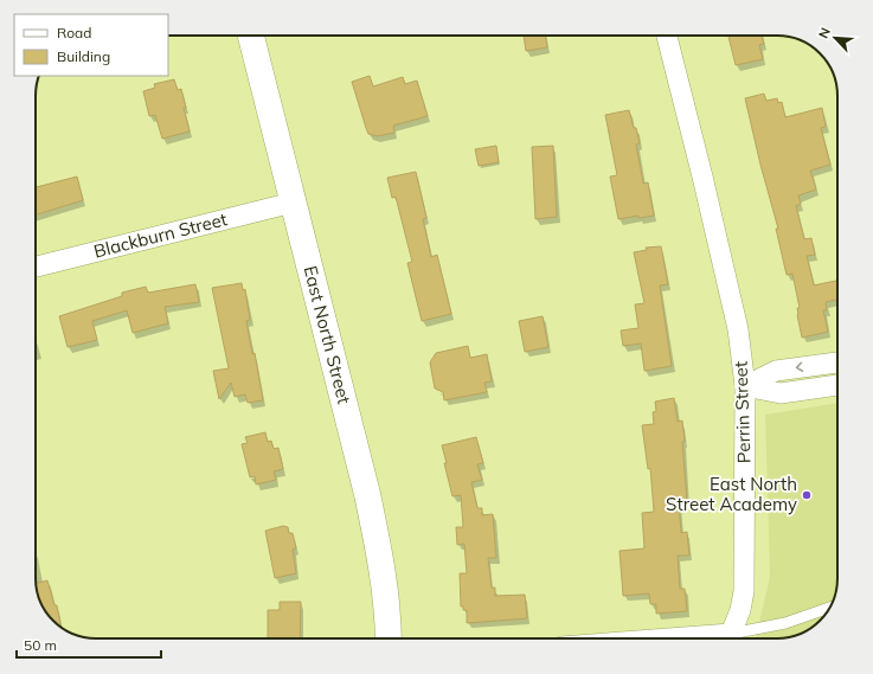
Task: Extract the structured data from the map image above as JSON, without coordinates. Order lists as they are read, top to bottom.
{
  "streets": {
    "main road": ["East North Street"],
    "street": ["Blackburn Street", "Perrin Street"]
  },
  "crossings": [
    ["Blackburn Street", "East North Street"]
  ],
  "places": ["East North Street Academy"],
  "legend": ["Road", "Building"],
  "scale_bar": "50 m",
  "north": "top left"
}
